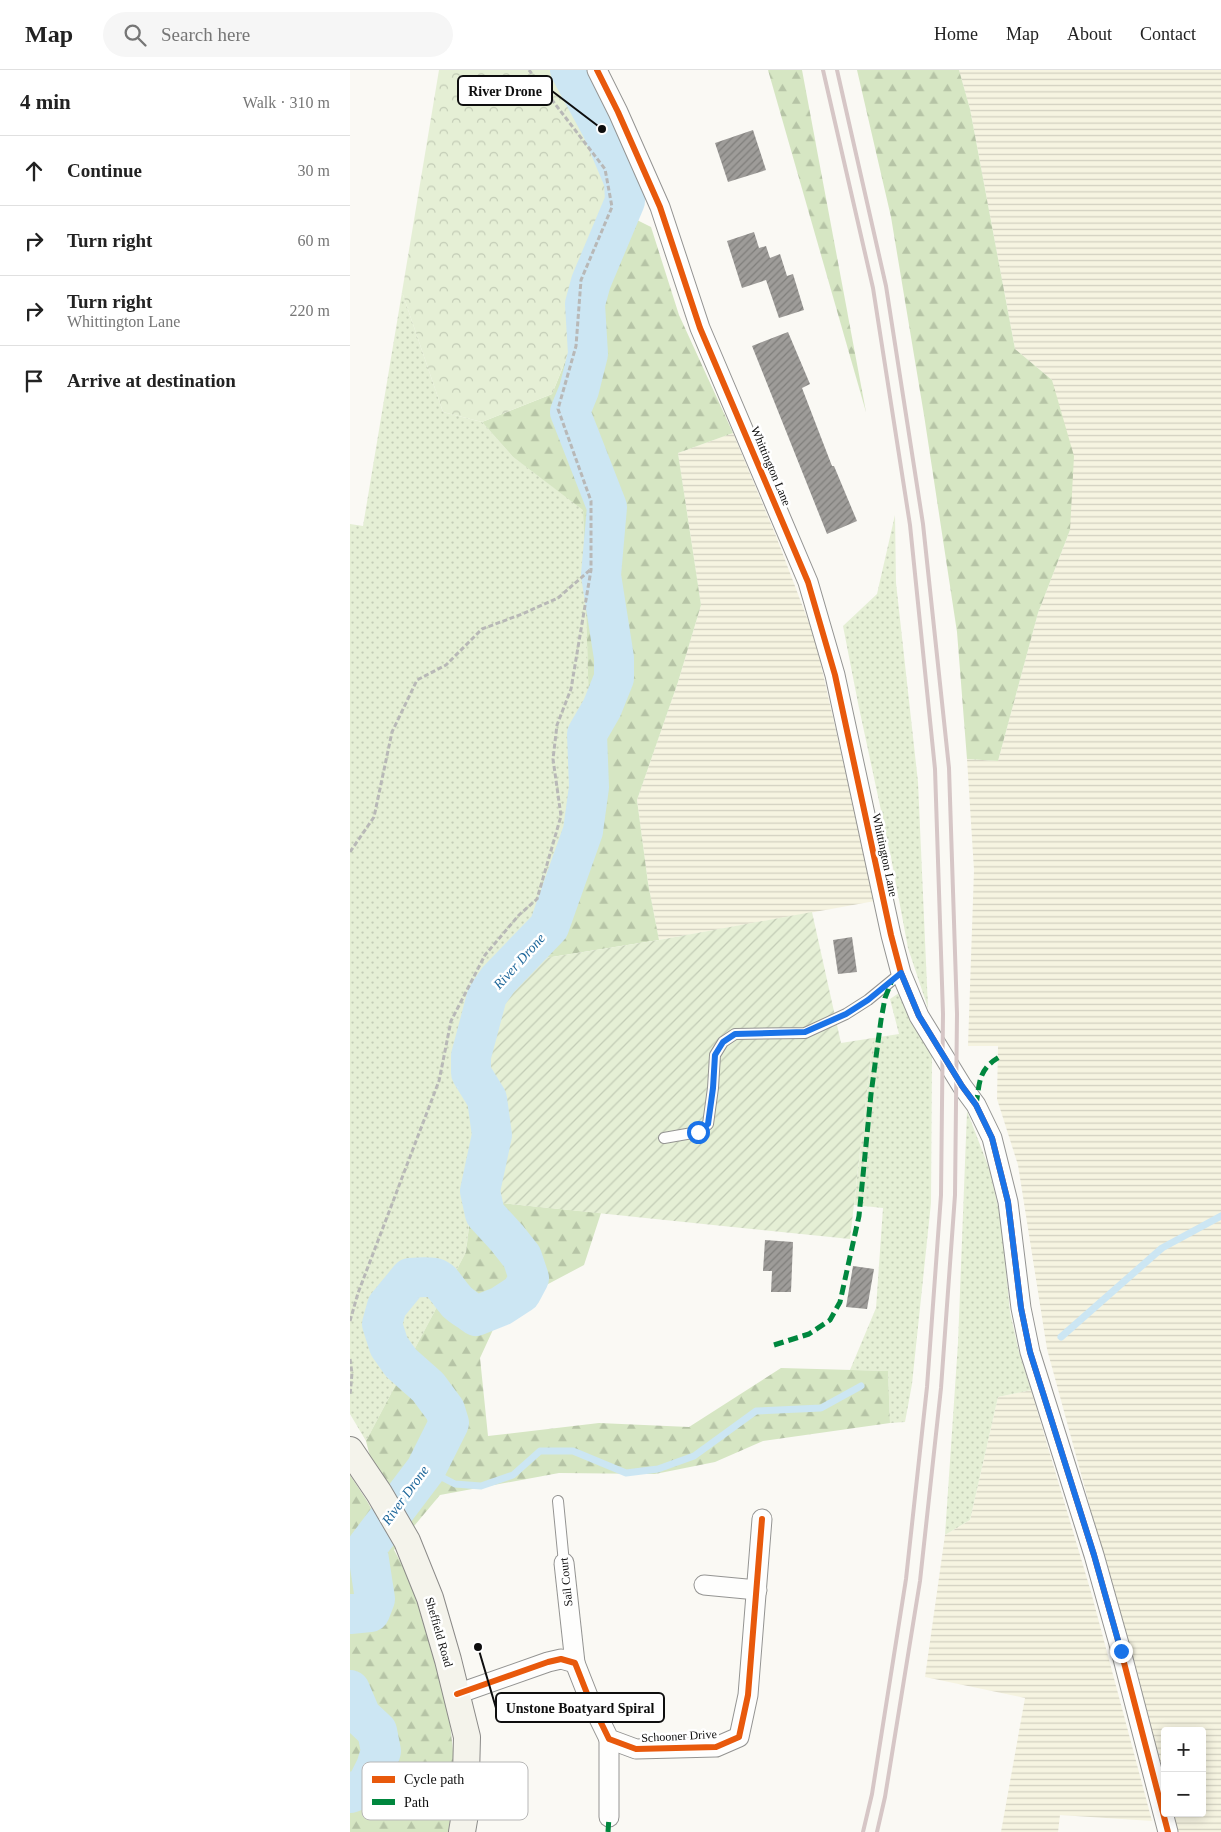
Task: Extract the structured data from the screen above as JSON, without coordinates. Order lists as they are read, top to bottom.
{
  "streets": {
    "main road": ["Sheffield Road"],
    "street": ["Whittington Lane", "Sail Court", "Schooner Drive"]
  },
  "water": ["River Drone"],
  "places": ["River Drone", "Unstone Boatyard Spiral"],
  "legend": ["Cycle path", "Path"],
  "page": {
    "header": "Map",
    "search": "Search here",
    "nav": [
      "Home",
      "Map",
      "About",
      "Contact"
    ],
    "heading": ["4 min", "Walk · 310 m"],
    "list": [
      ["Continue", "30 m"],
      ["Turn right", "60 m"],
      ["Turn right", "Whittington Lane", "220 m"],
      "Arrive at destination"
    ],
    "map_buttons": ["+", "−"]
  }
}
